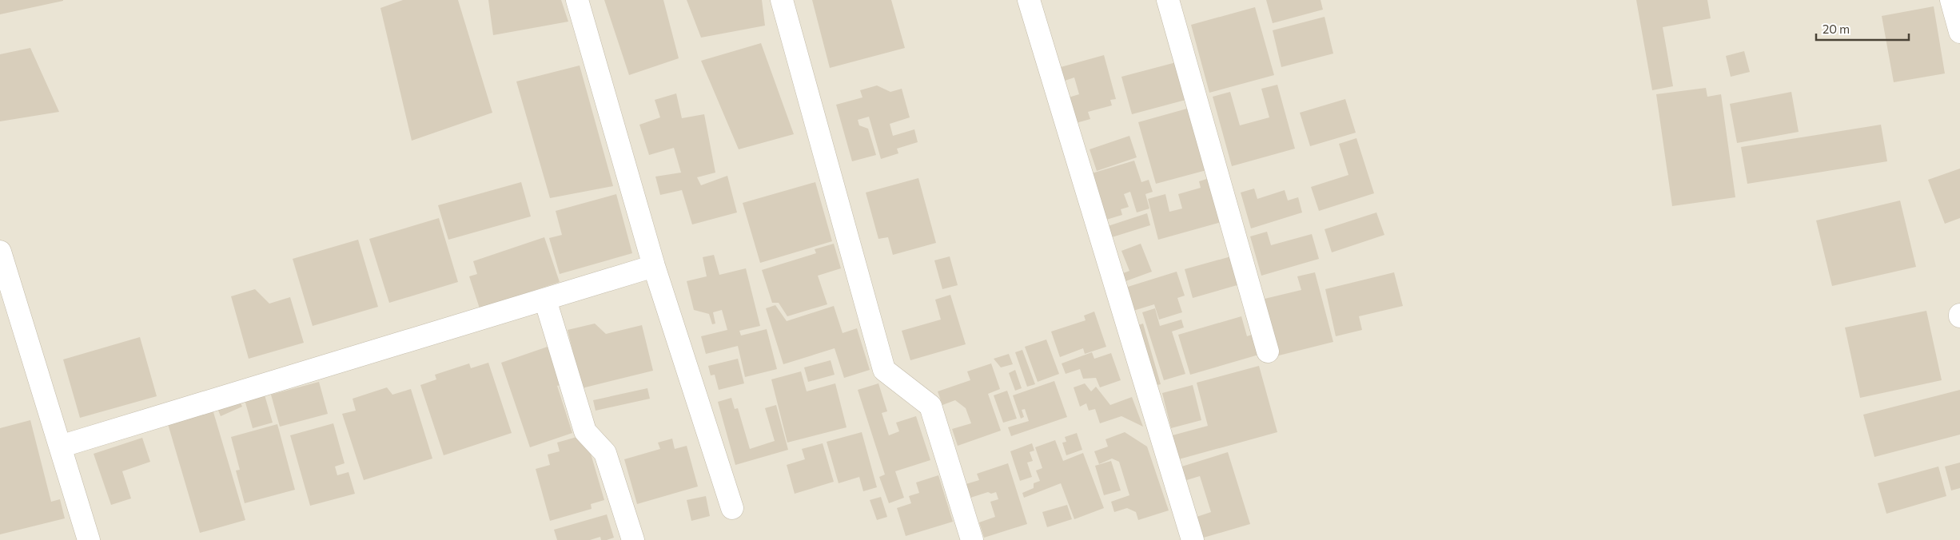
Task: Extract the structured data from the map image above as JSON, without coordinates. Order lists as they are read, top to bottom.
{
  "scale_bar": "20 m"
}
